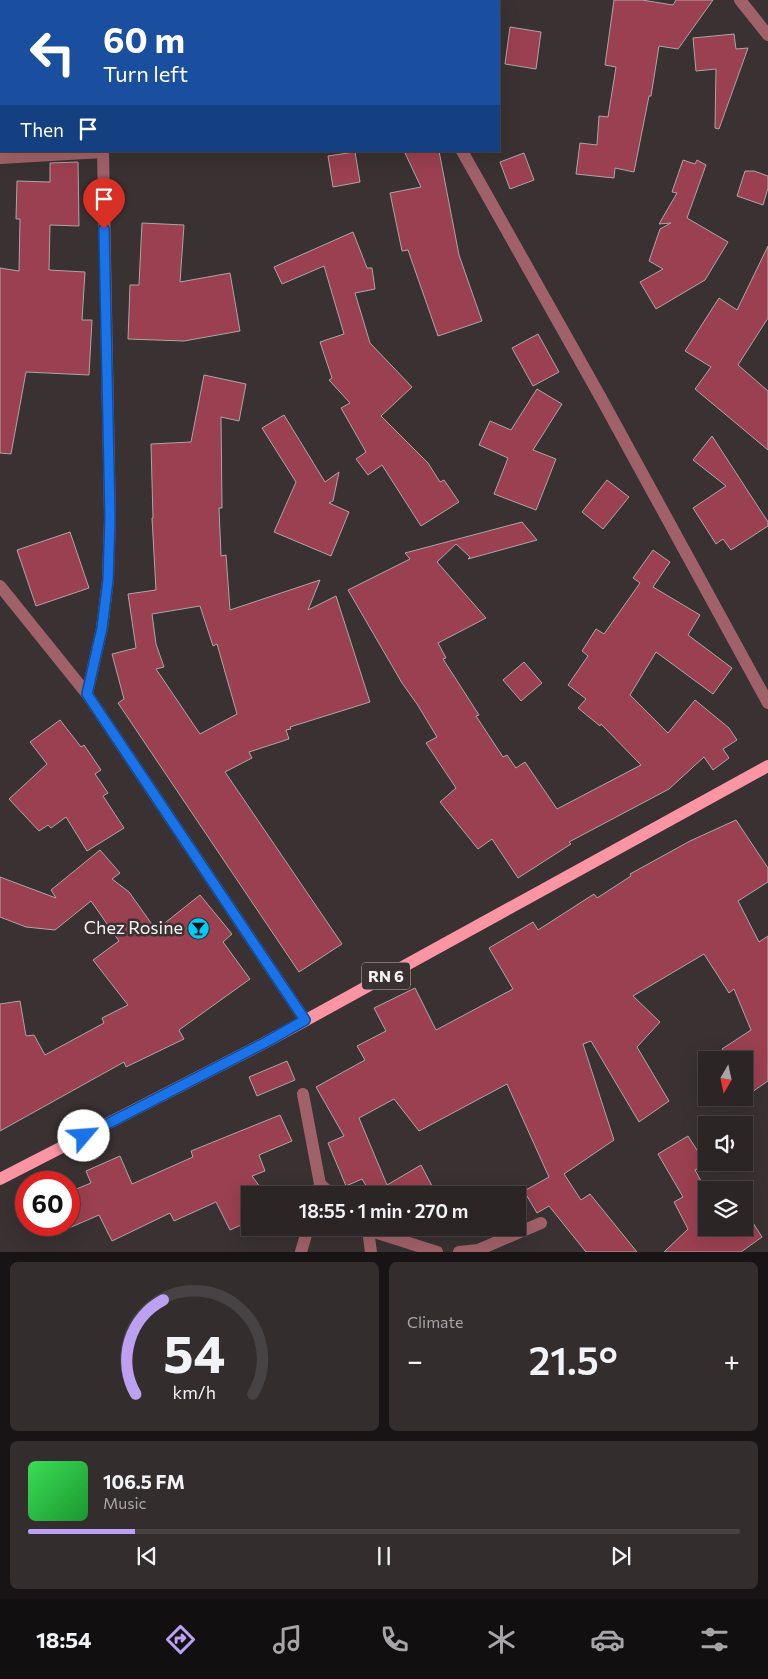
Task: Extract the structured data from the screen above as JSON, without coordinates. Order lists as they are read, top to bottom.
{
  "streets": {
    "main road": ["RN 6"]
  },
  "places": {
    "bar": ["Chez Rosine"]
  },
  "north": "bottom",
  "page": {
    "turn": ["60 m", "Turn left"],
    "then": "Then",
    "limit": "60",
    "trip": "18:55 · 1 min · 270 m",
    "tile": "Climate",
    "heat": ["−", "21.5°", "+"],
    "song": ["106.5 FM", "Music"],
    "tabs": "18:54",
    "gauge": ["54", "km/h"]
  }
}
